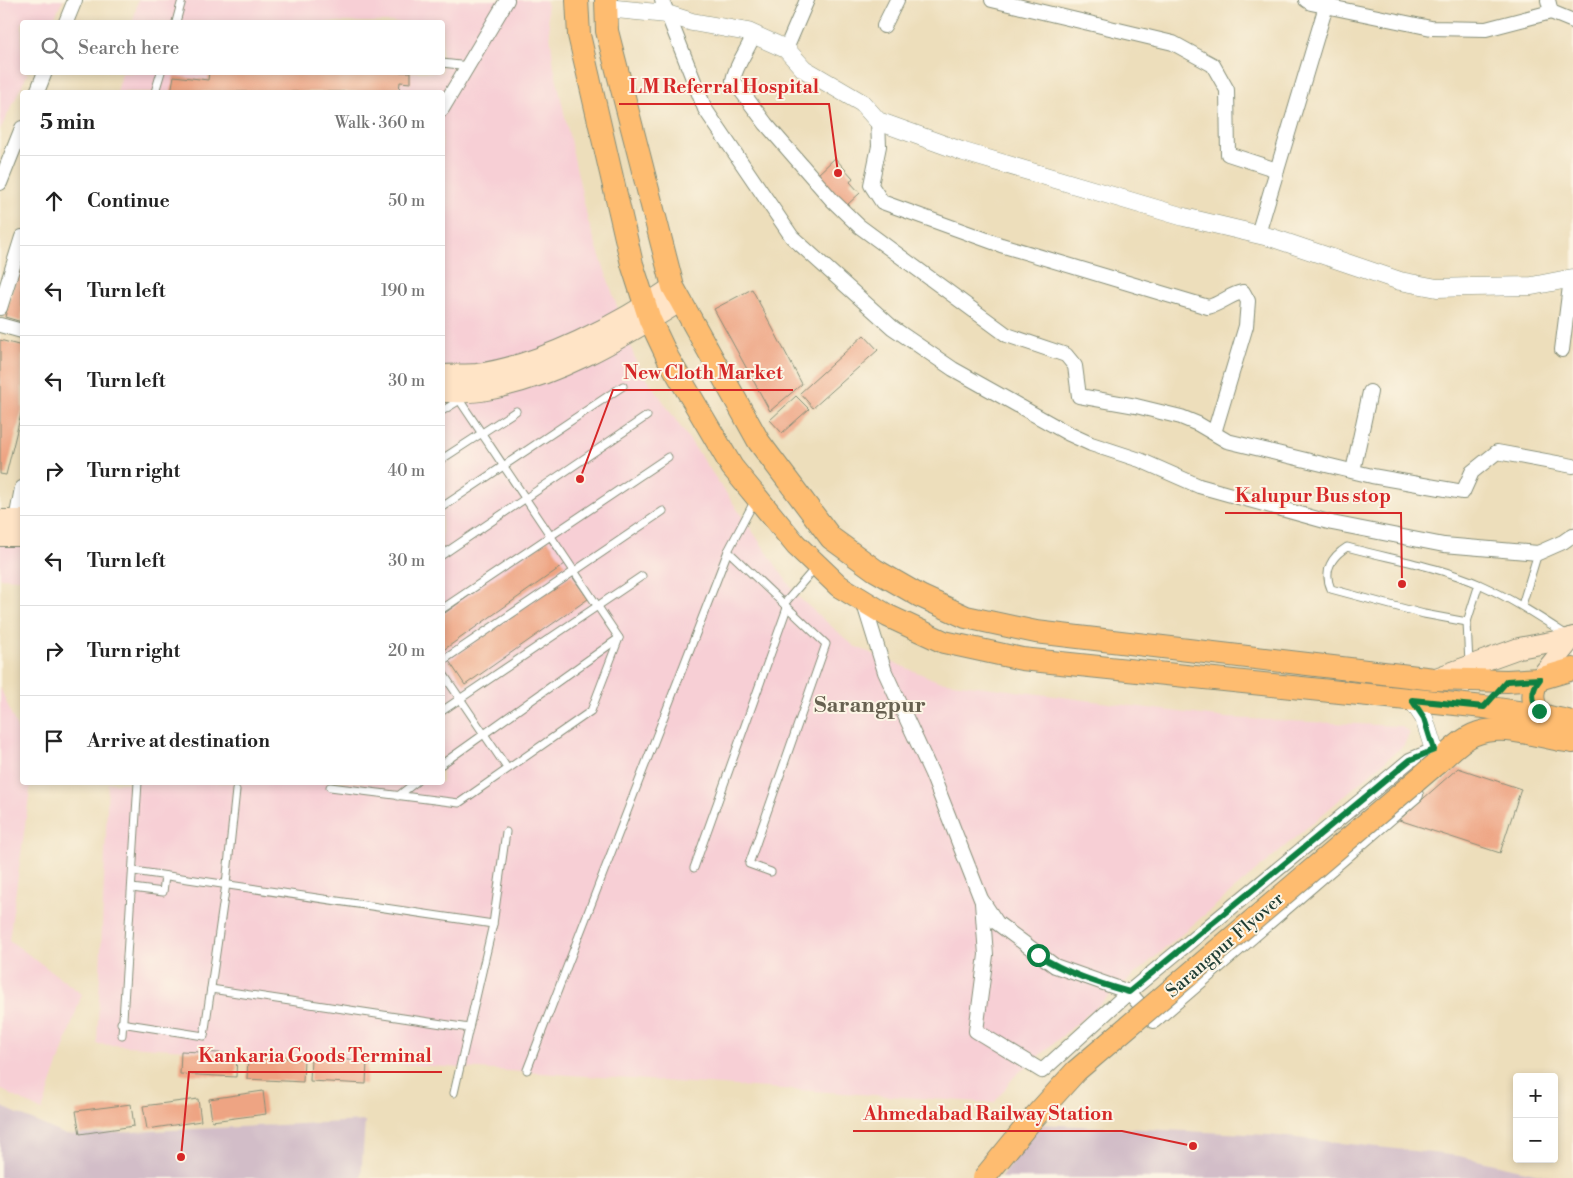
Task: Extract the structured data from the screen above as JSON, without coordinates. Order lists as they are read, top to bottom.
{
  "streets": {
    "main road": ["Sarangpur Flyover"]
  },
  "districts": ["Sarangpur"],
  "places": [
    "LM Referral Hospital",
    "New Cloth Market",
    "Kalupur Bus stop",
    "Ahmedabad Railway Station",
    "Kankaria Goods Terminal"
  ],
  "page": {
    "search": "Search here",
    "heading": ["5 min", "Walk · 360 m"],
    "list": [
      ["Continue", "50 m"],
      ["Turn left", "190 m"],
      ["Turn left", "30 m"],
      ["Turn right", "40 m"],
      ["Turn left", "30 m"],
      ["Turn right", "20 m"],
      "Arrive at destination"
    ],
    "map_buttons": ["+", "−"]
  }
}
